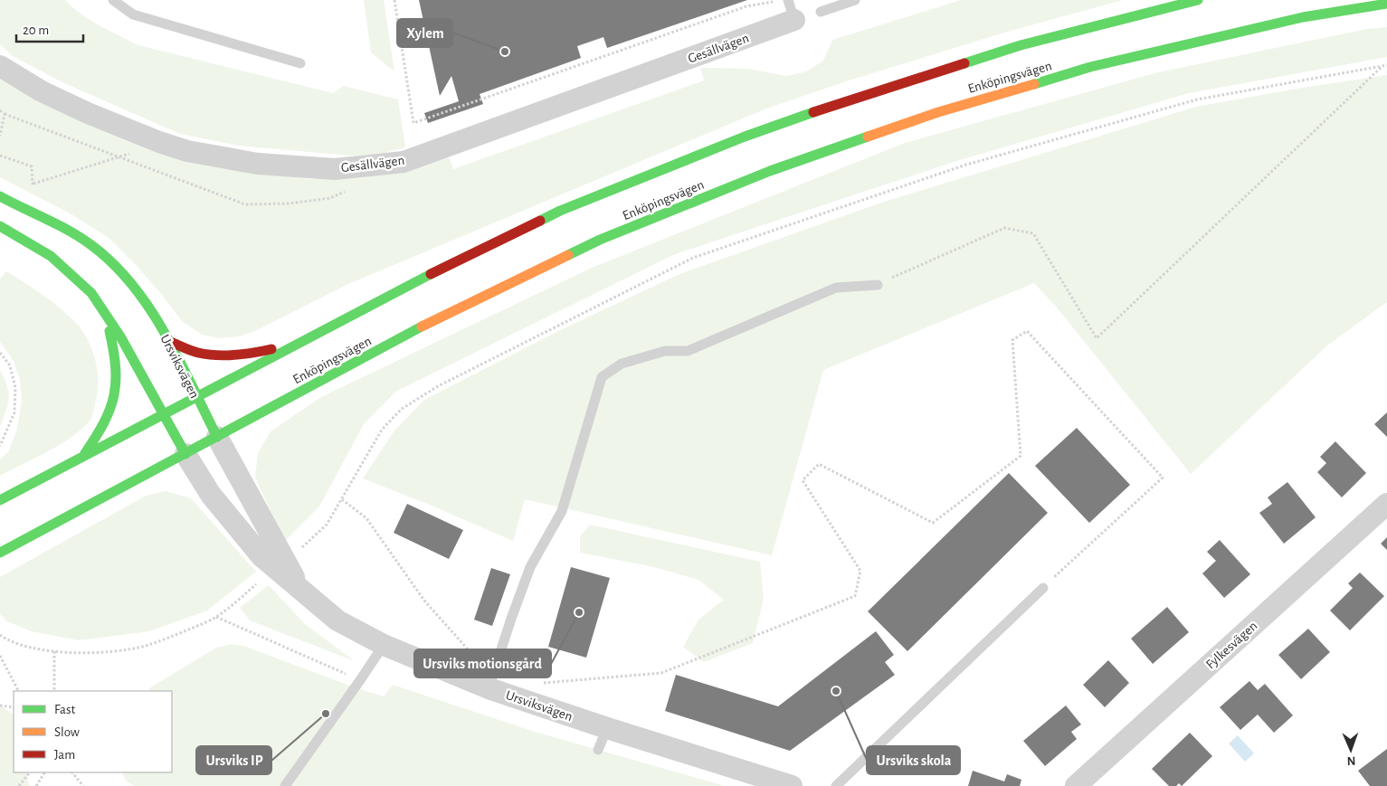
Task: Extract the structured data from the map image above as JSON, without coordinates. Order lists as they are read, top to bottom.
{
  "streets": {
    "main road": ["Enköpingsvägen", "Ursviksvägen"],
    "street": ["Gesällvägen", "Fylkesvägen"]
  },
  "crossings": [
    ["Enköpingsvägen", "Ursviksvägen"]
  ],
  "places": [
    "Xylem",
    "Ursviks motionsgård",
    "Ursviks skola",
    "Ursviks IP"
  ],
  "legend": ["Fast", "Slow", "Jam"],
  "scale_bar": "20 m",
  "north": "bottom"
}
